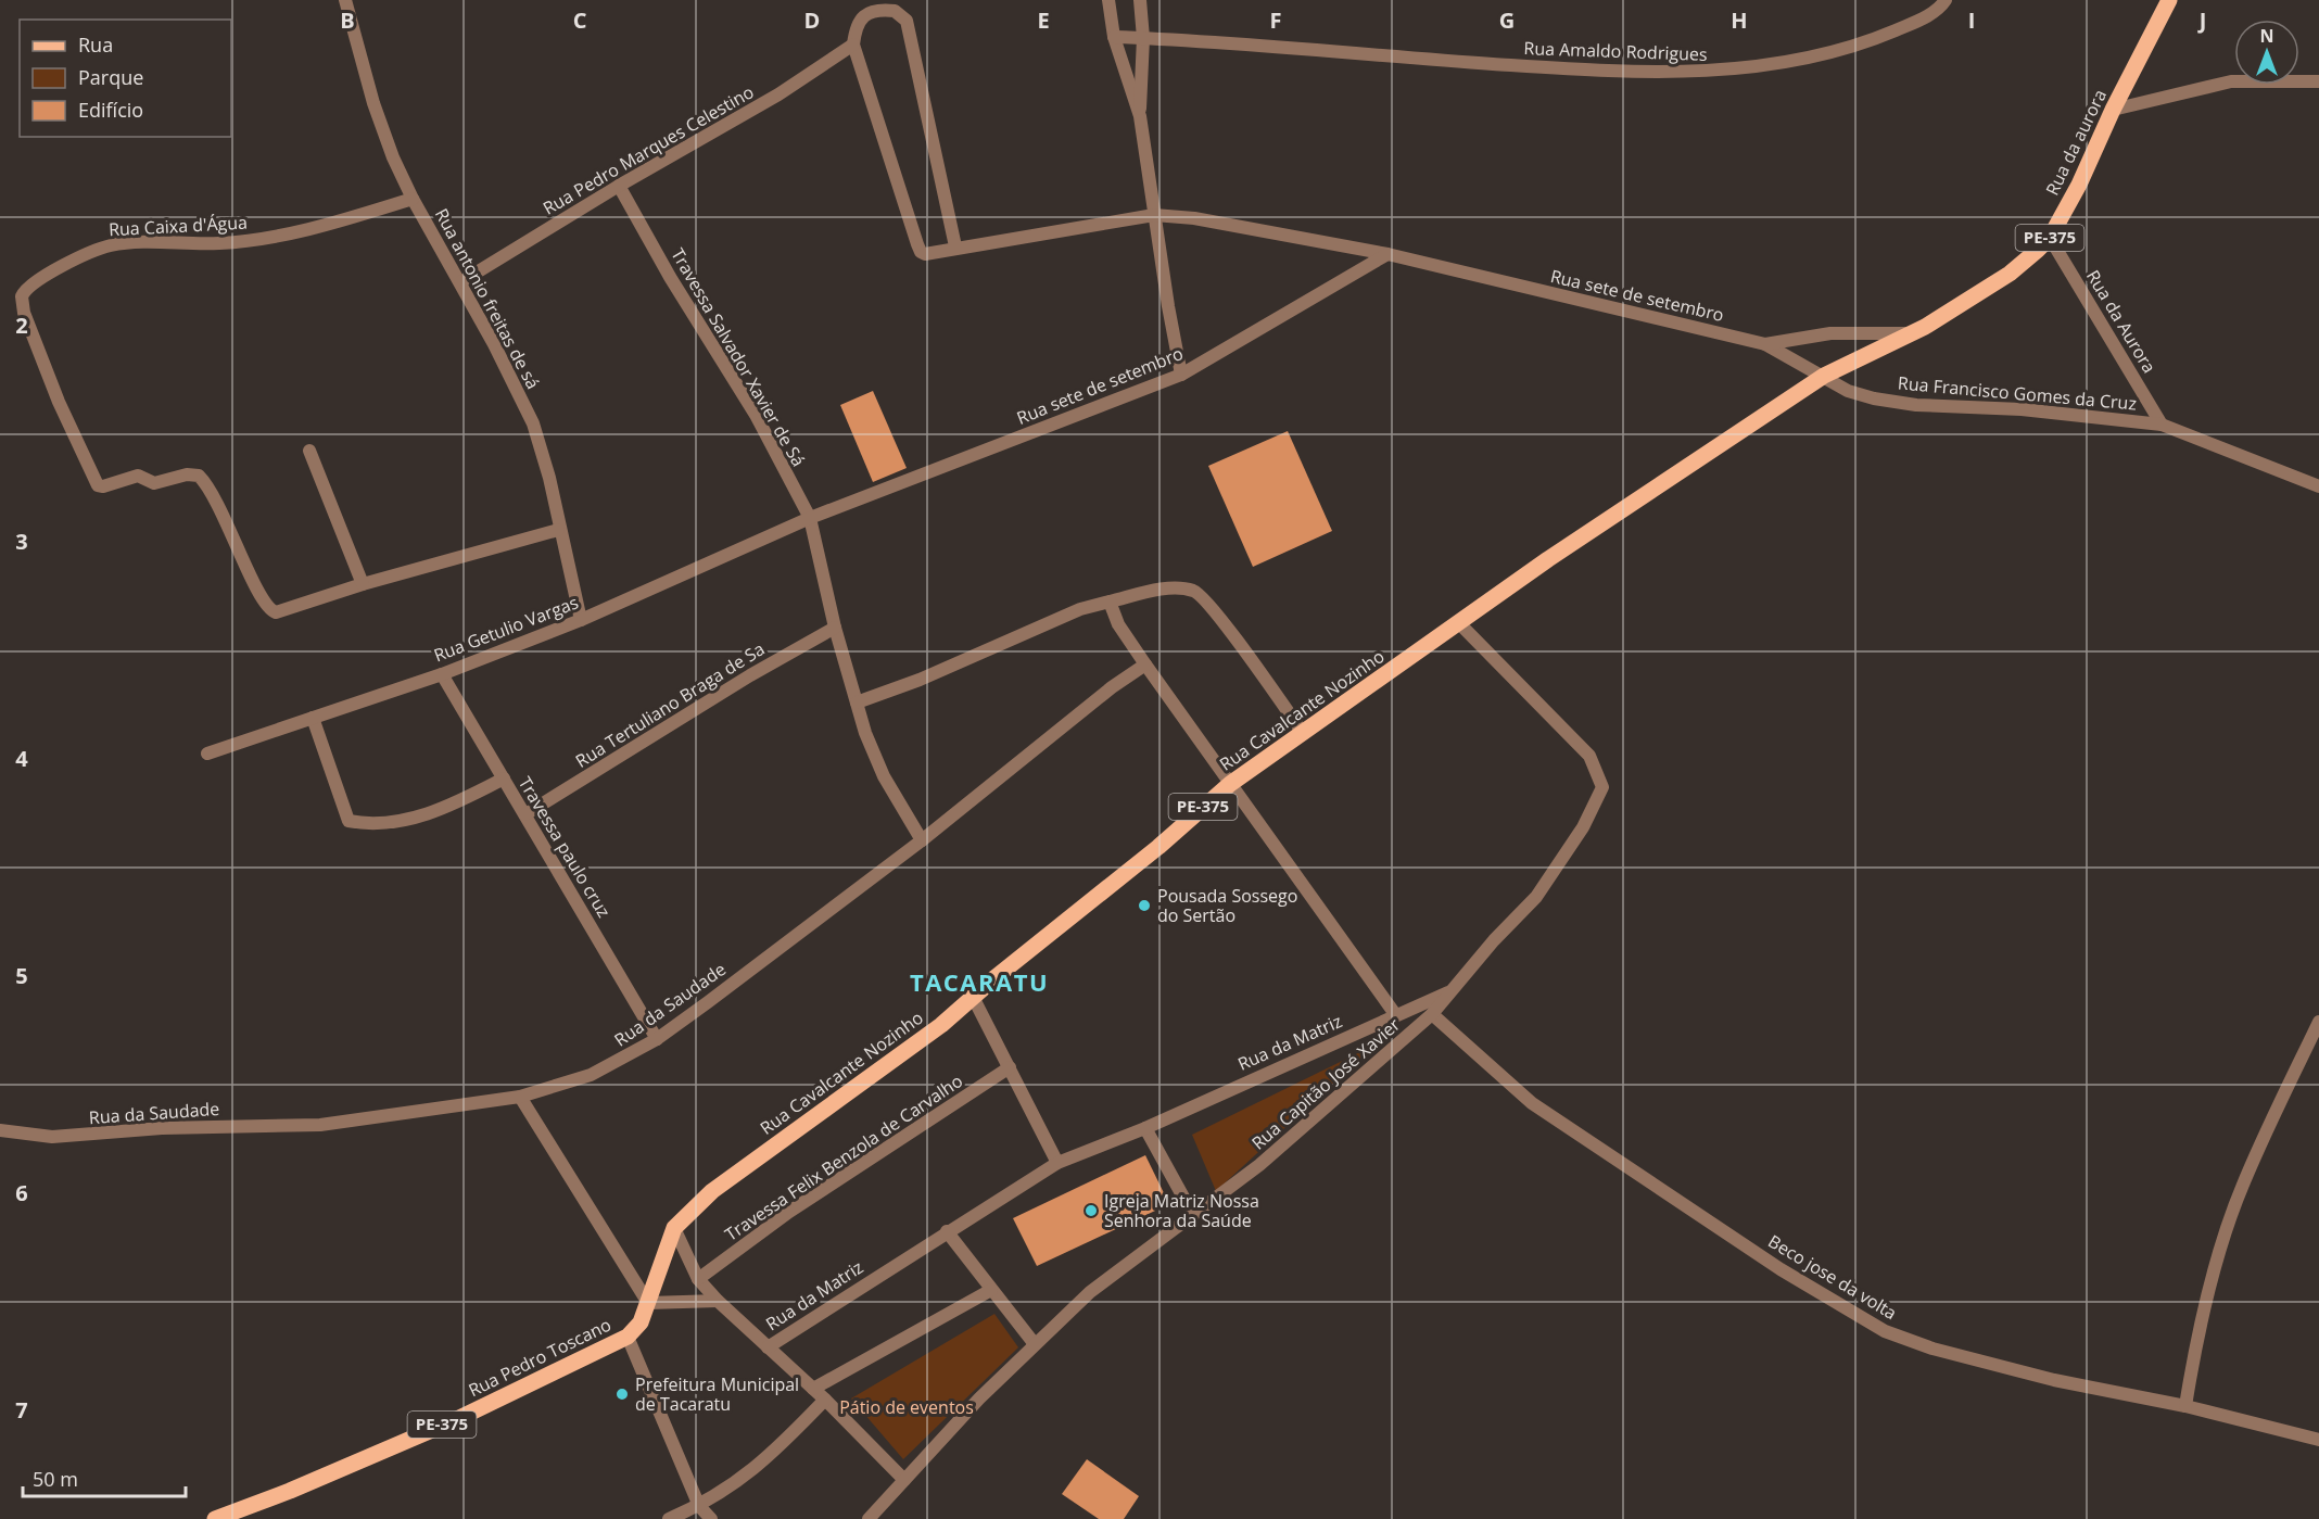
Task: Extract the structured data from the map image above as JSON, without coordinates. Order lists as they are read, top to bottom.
{
  "streets": {
    "main road": [
      "Rua da aurora",
      "PE-375",
      "Rua Cavalcante Nozinho",
      "Rua Pedro Toscano"
    ],
    "street": [
      "Rua Amaldo Rodrigues",
      "Rua Pedro Marques Celestino",
      "Rua Caixa d'Água",
      "Rua sete de setembro",
      "Rua antonio freitas de sá",
      "Rua da Aurora",
      "Travessa Salvador Xavier de Sá",
      "Rua Francisco Gomes da Cruz",
      "Rua Getulio Vargas",
      "Rua Tertuliano Braga de Sa",
      "Travessa paulo cruz",
      "Rua da Saudade",
      "Rua da Matriz",
      "Rua Capitão José Xavier",
      "Travessa Felix Benzola de Carvalho",
      "Beco jose da volta"
    ]
  },
  "crossings": [
    ["Rua da aurora", "Rua da Aurora"],
    ["Rua da aurora", "Rua Francisco Gomes da Cruz"],
    ["Rua da aurora", "Rua Cavalcante Nozinho"],
    ["Rua Pedro Marques Celestino", "Rua sete de setembro"],
    ["Rua Pedro Marques Celestino", "Rua antonio freitas de sá"],
    ["Rua Pedro Marques Celestino", "Travessa Salvador Xavier de Sá"],
    ["Rua Caixa d'Água", "Rua antonio freitas de sá"],
    ["Rua sete de setembro", "Travessa Salvador Xavier de Sá"],
    ["Rua sete de setembro", "Rua Francisco Gomes da Cruz"],
    ["Rua sete de setembro", "Rua Getulio Vargas"],
    ["Rua antonio freitas de sá", "Rua Getulio Vargas"],
    ["Rua da Aurora", "Rua Francisco Gomes da Cruz"],
    ["Travessa Salvador Xavier de Sá", "Rua Getulio Vargas"],
    ["Travessa Salvador Xavier de Sá", "Rua Tertuliano Braga de Sa"],
    ["Travessa Salvador Xavier de Sá", "Rua da Saudade"],
    ["Rua Francisco Gomes da Cruz", "Rua Cavalcante Nozinho"],
    ["Rua Getulio Vargas", "Travessa paulo cruz"],
    ["Rua Tertuliano Braga de Sa", "Travessa paulo cruz"],
    ["Rua Cavalcante Nozinho", "Rua Capitão José Xavier"],
    ["Rua Cavalcante Nozinho", "Rua Pedro Toscano"],
    ["Travessa paulo cruz", "Rua da Saudade"],
    ["Rua da Matriz", "Rua Capitão José Xavier"],
    ["Rua Capitão José Xavier", "Beco jose da volta"]
  ],
  "districts": ["TACARATU"],
  "parks": ["Pátio de eventos"],
  "places": ["Pousada Sossego do Sertão", "Igreja Matriz Nossa Senhora da Saúde", "Prefeitura Municipal de Tacaratu"],
  "legend": ["Rua", "Parque", "Edifício"],
  "scale_bar": "50 m",
  "north": "top",
  "grid": {
    "columns": [
      "B",
      "C",
      "D",
      "E",
      "F",
      "G",
      "H",
      "I",
      "J"
    ],
    "rows": [
      "2",
      "3",
      "4",
      "5",
      "6",
      "7"
    ]
  }
}
